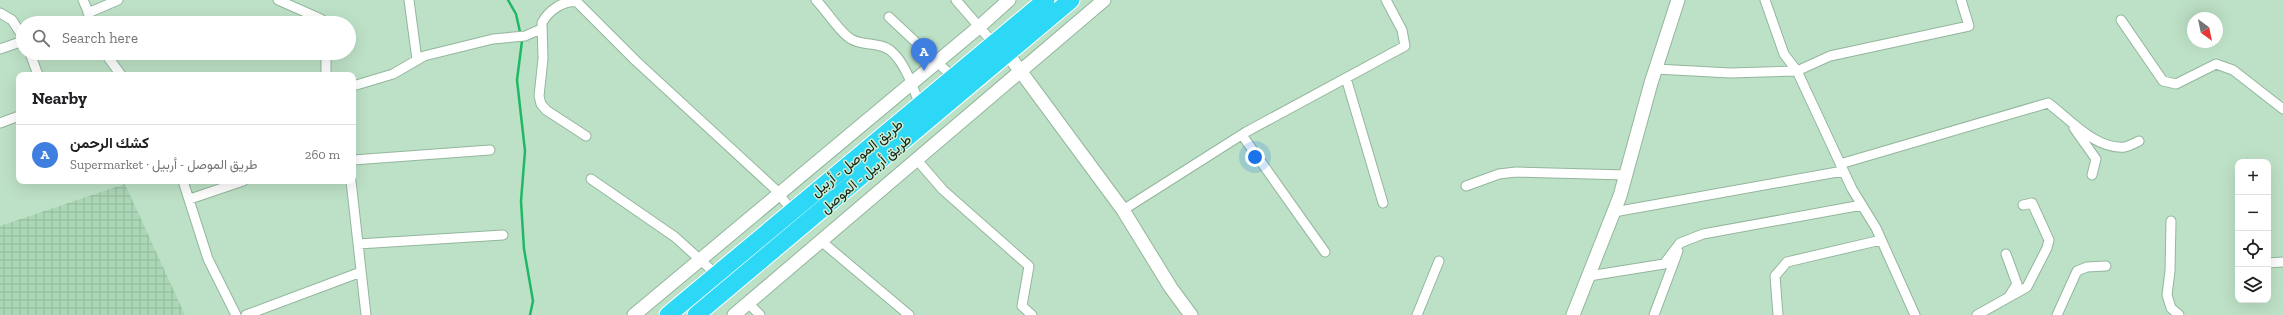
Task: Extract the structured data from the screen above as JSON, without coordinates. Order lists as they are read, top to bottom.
{
  "streets": {
    "highway": ["طريق الموصل - أربيل", "طريق أربيل - الموصل"]
  },
  "crossings": [
    ["طريق الموصل - أربيل", "طريق أربيل - الموصل"]
  ],
  "north": "bottom right",
  "page": {
    "search": "Search here",
    "pins": "A",
    "heading": "Nearby",
    "list": [
      {
        "mark": "A",
        "name": "كشك الرحمن",
        "note": "Supermarket · طريق الموصل - أربيل",
        "value": "260 m"
      }
    ],
    "map_buttons": ["+", "−"]
  }
}
